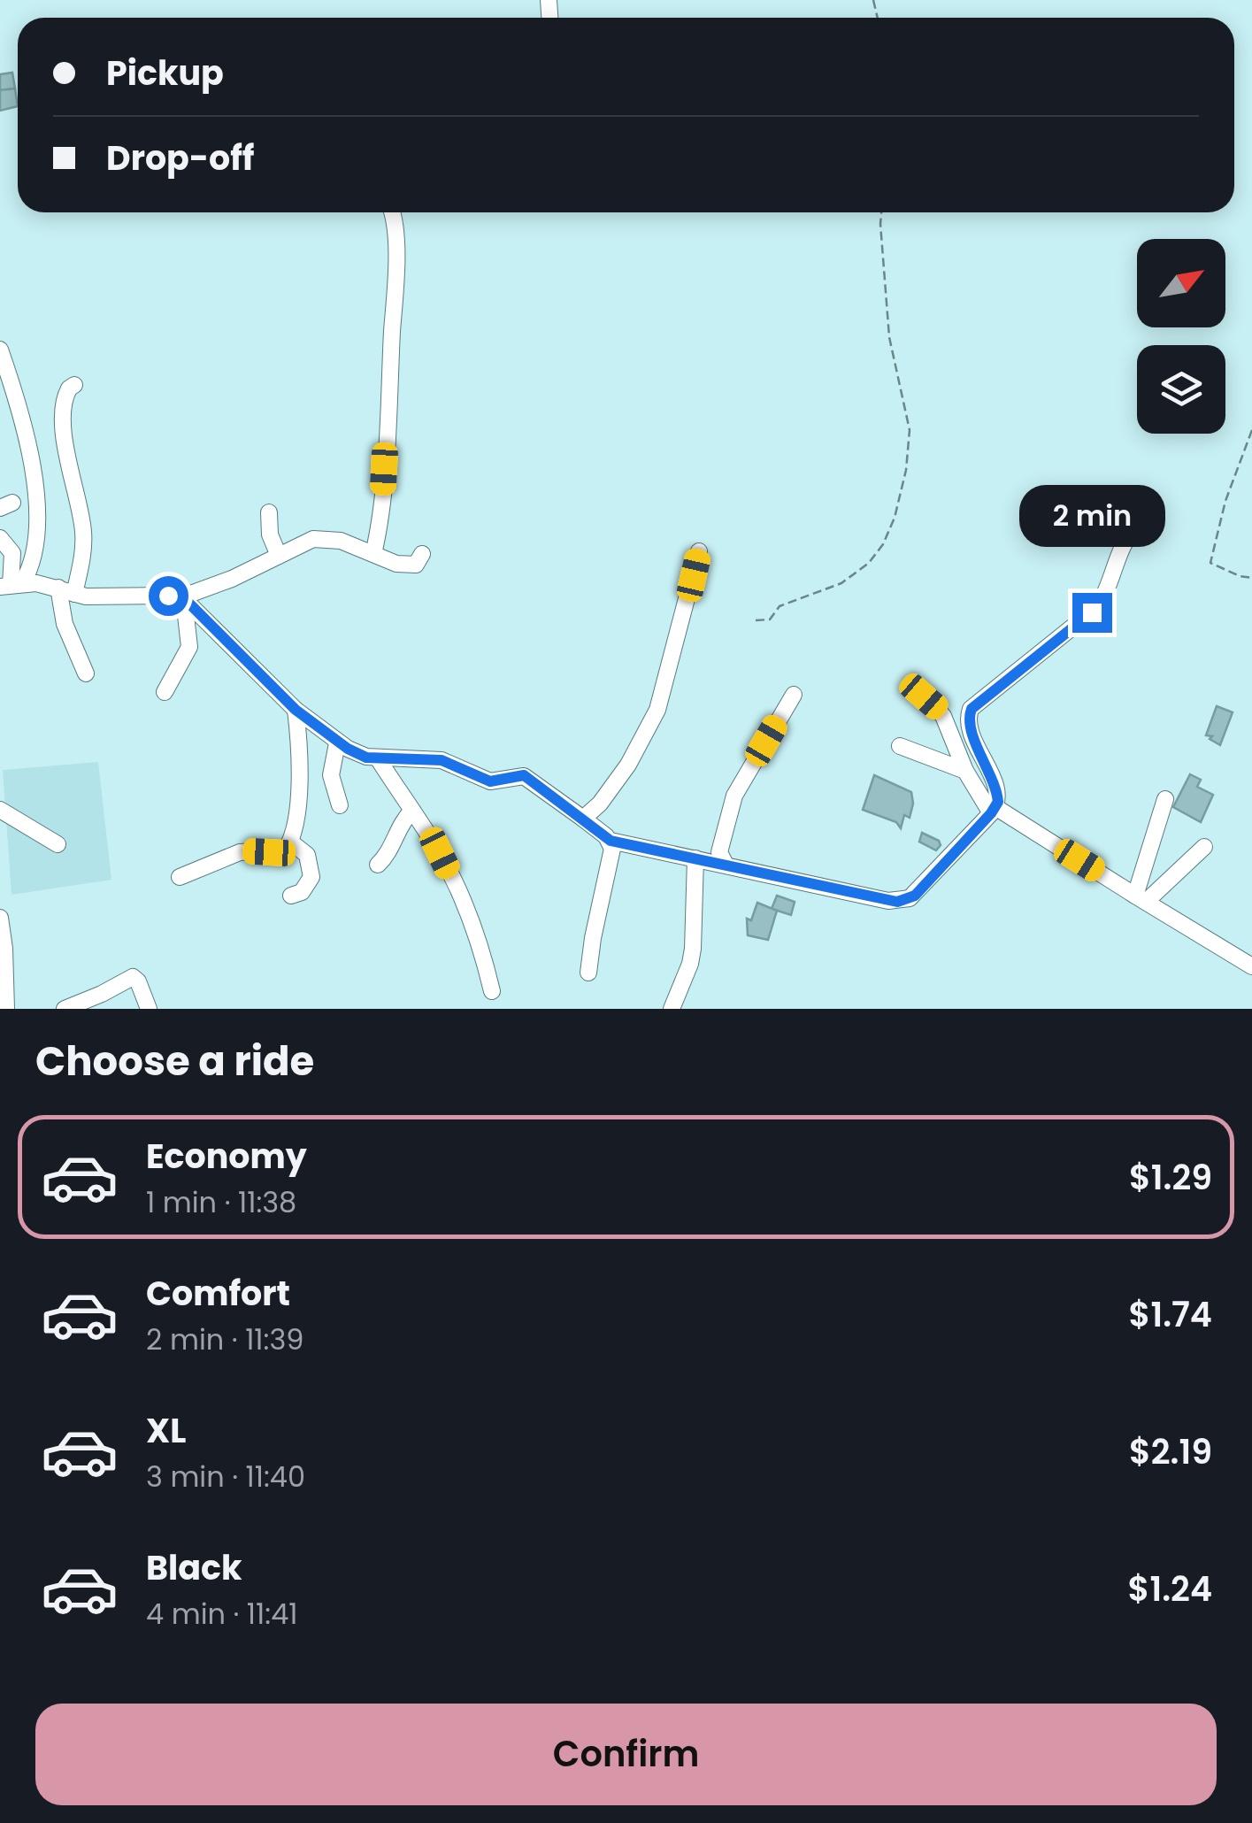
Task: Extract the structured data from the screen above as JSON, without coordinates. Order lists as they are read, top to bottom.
{
  "north": "top right",
  "page": {
    "banner": ["Pickup", "Drop-off"],
    "bubble": "2 min",
    "heading": "Choose a ride",
    "list": [
      {
        "name": "Economy",
        "note": "1 min · 11:38",
        "value": "$1.29"
      },
      {
        "name": "Comfort",
        "note": "2 min · 11:39",
        "value": "$1.74"
      },
      {
        "name": "XL",
        "note": "3 min · 11:40",
        "value": "$2.19"
      },
      {
        "name": "Black",
        "note": "4 min · 11:41",
        "value": "$1.24"
      }
    ],
    "buttons": "Confirm"
  }
}
